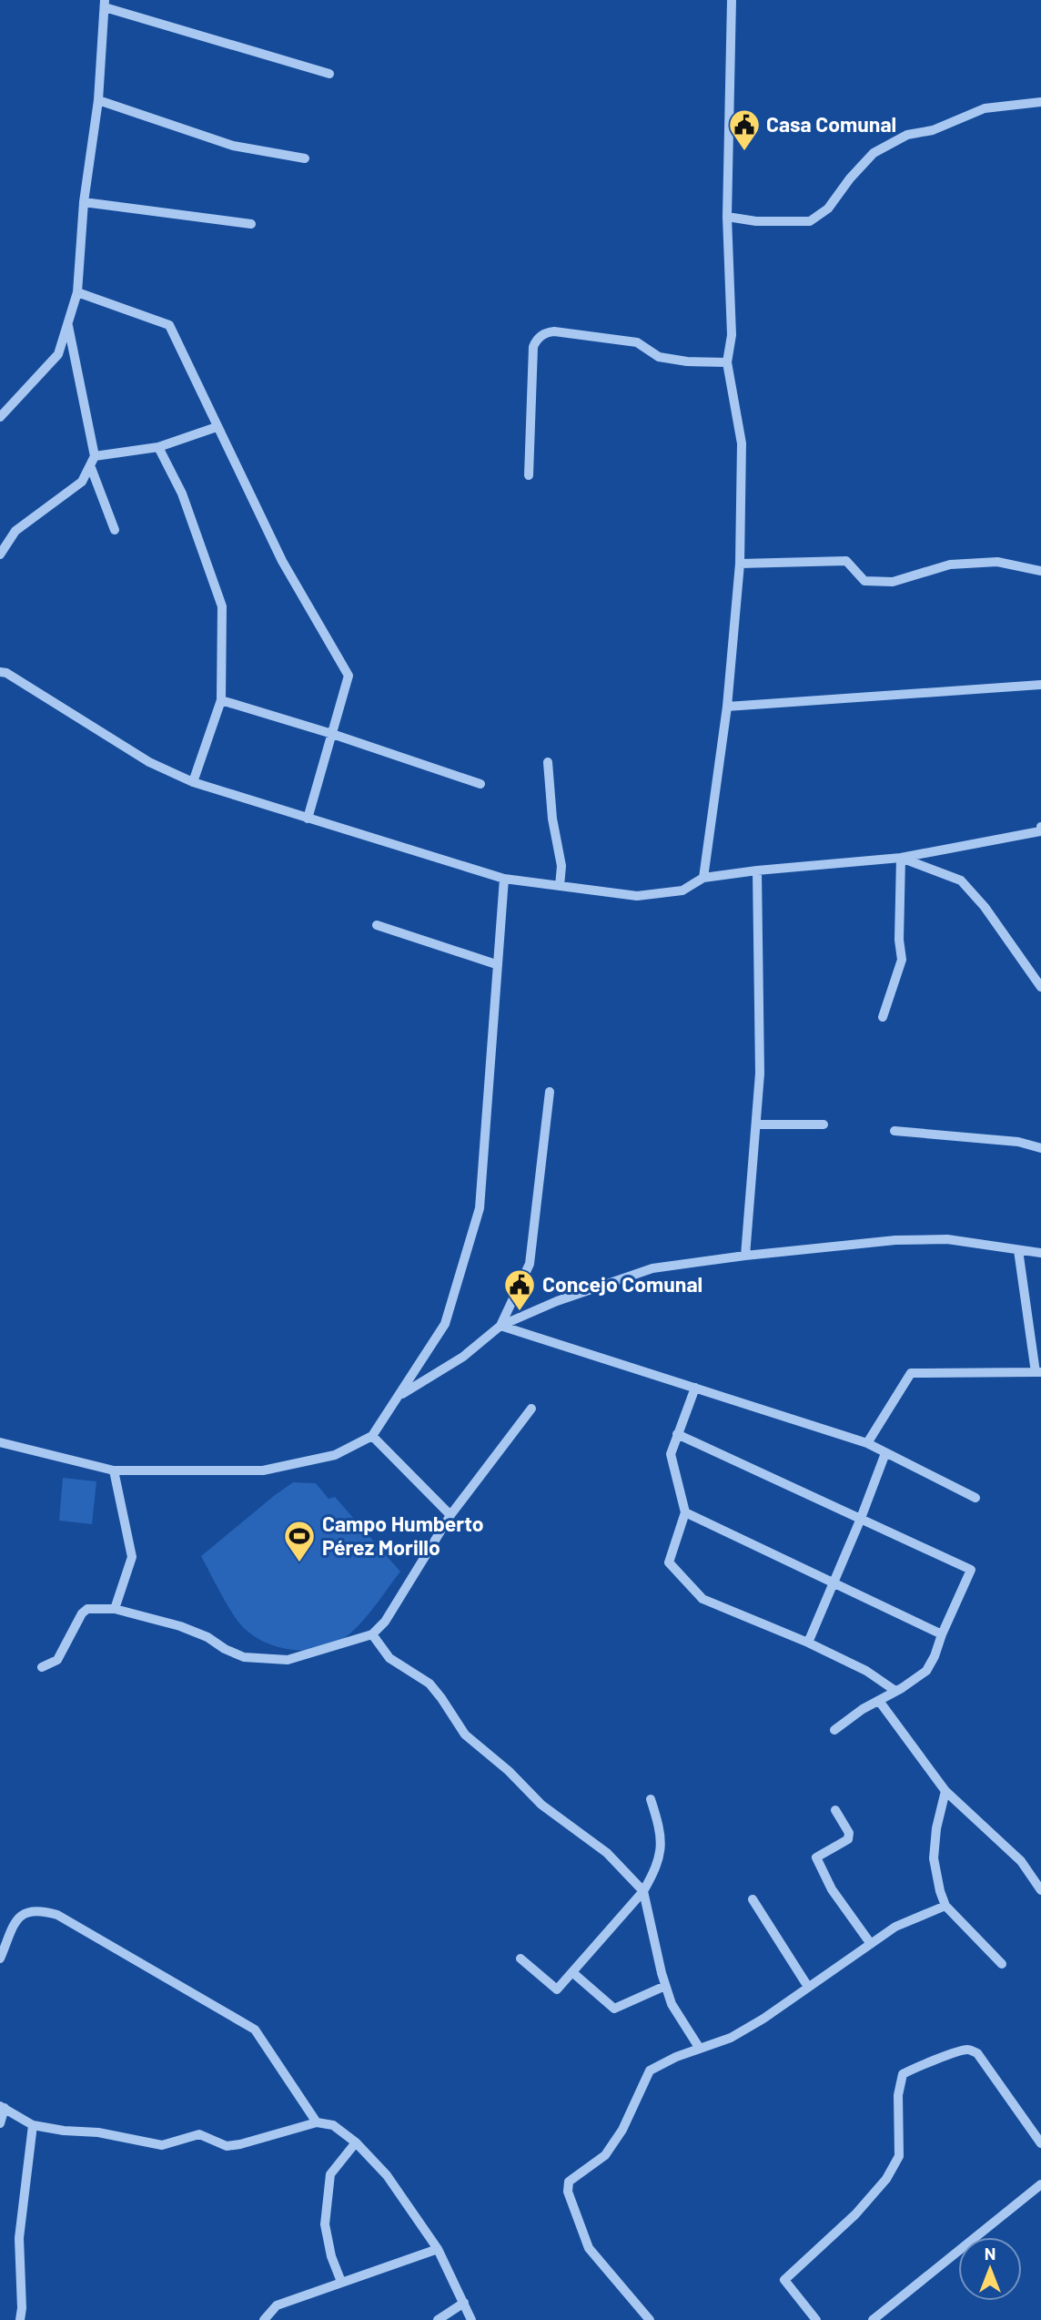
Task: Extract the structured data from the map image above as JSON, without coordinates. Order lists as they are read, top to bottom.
{
  "places": {
    "public building": ["Casa Comunal", "Concejo Comunal"],
    "sports": ["Campo Humberto Pérez Morillo"]
  },
  "north": "top"
}
